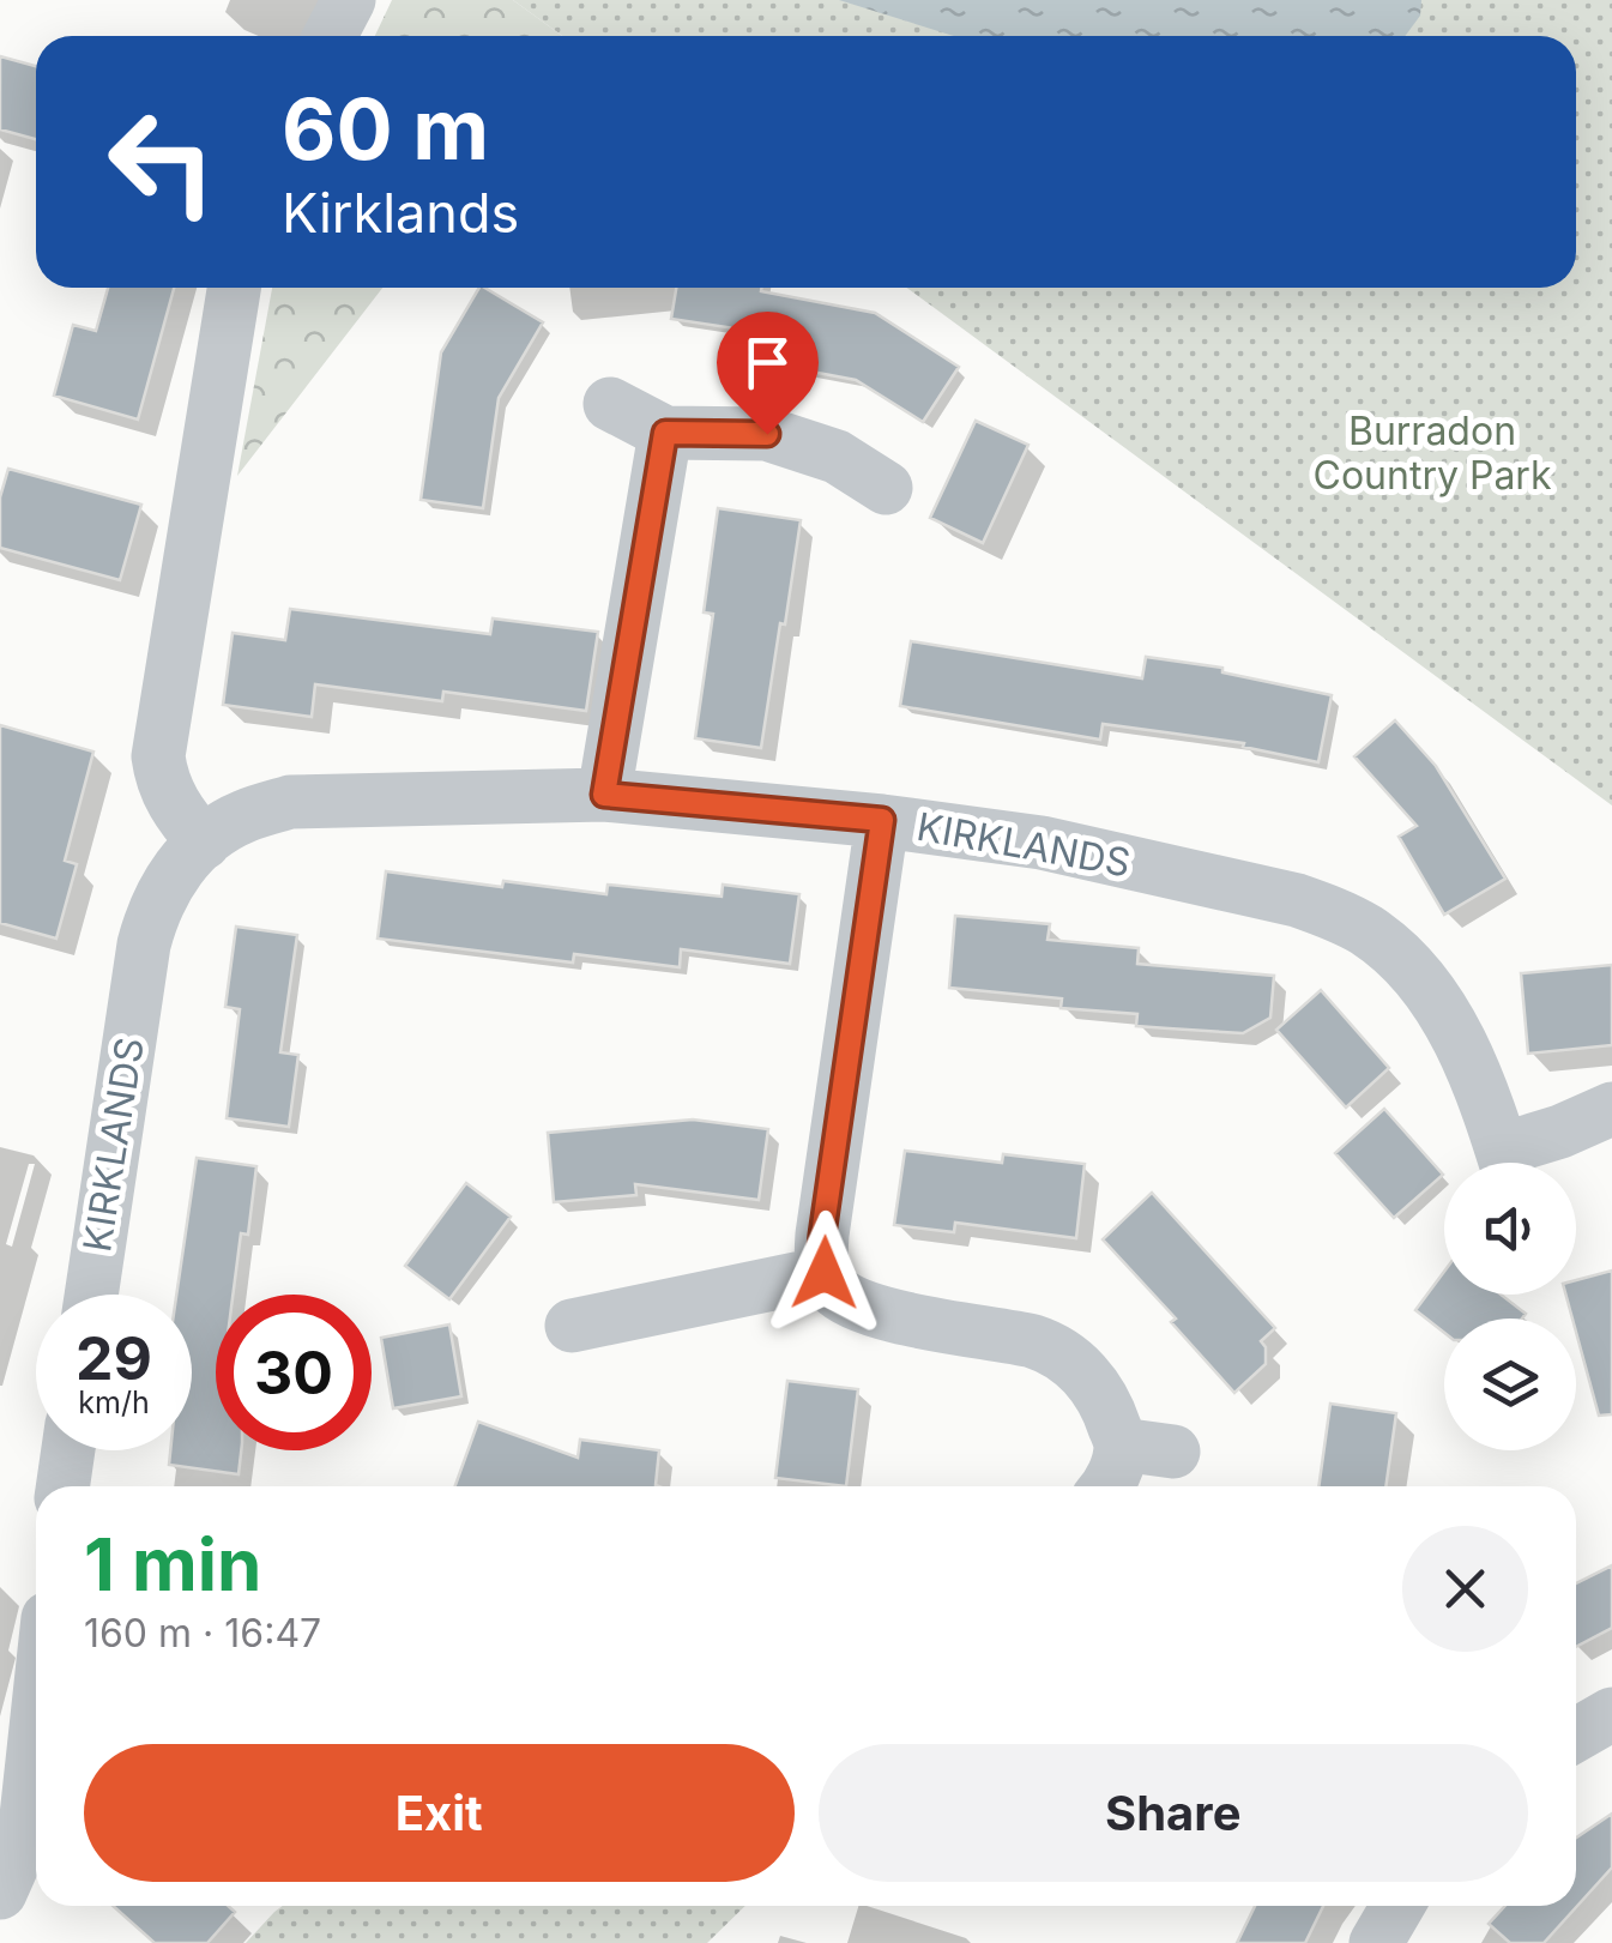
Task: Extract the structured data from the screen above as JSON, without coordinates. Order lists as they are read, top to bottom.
{
  "streets": {
    "street": ["KIRKLANDS"]
  },
  "parks": ["Burradon Country Park"],
  "page": {
    "turn": ["60 m", "Kirklands"],
    "speed": "29 km/h",
    "limit": "30",
    "heading": ["1 min", "160 m · 16:47"],
    "buttons": ["Exit", "Share"]
  }
}
